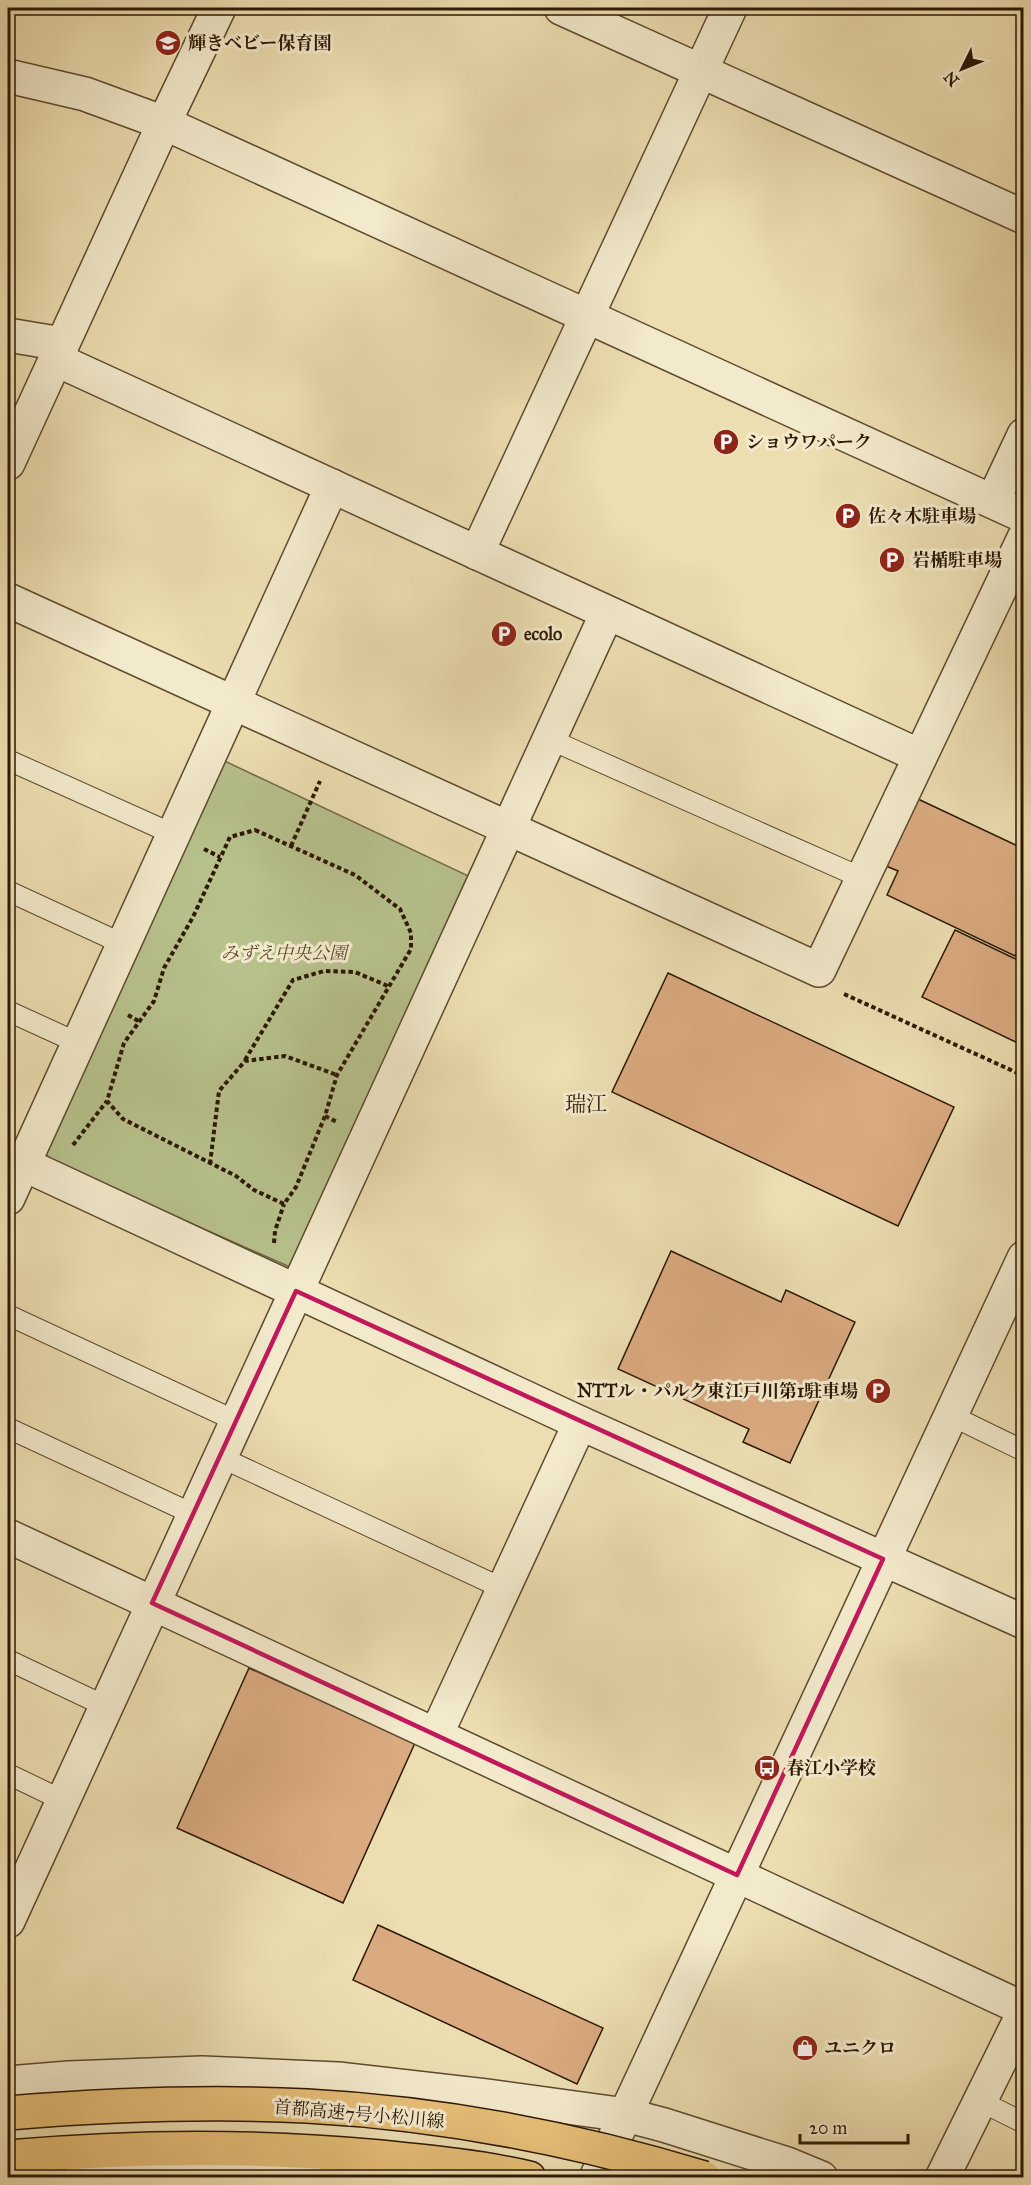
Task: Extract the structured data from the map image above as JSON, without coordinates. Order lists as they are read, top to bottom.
{
  "streets": {
    "highway": ["首都高速7号小松川線"]
  },
  "districts": ["瑞江"],
  "parks": ["みずえ中央公園"],
  "places": {
    "school or university": ["輝きベビー保育園"],
    "parking": [
      "ショウワパーク",
      "佐々木駐車場",
      "岩楯駐車場",
      "ecolo",
      "NTTル・パルク東江戸川第1駐車場"
    ],
    "bus stop": ["春江小学校"],
    "shop": ["ユニクロ"]
  },
  "scale_bar": "20 m",
  "north": "bottom left"
}
